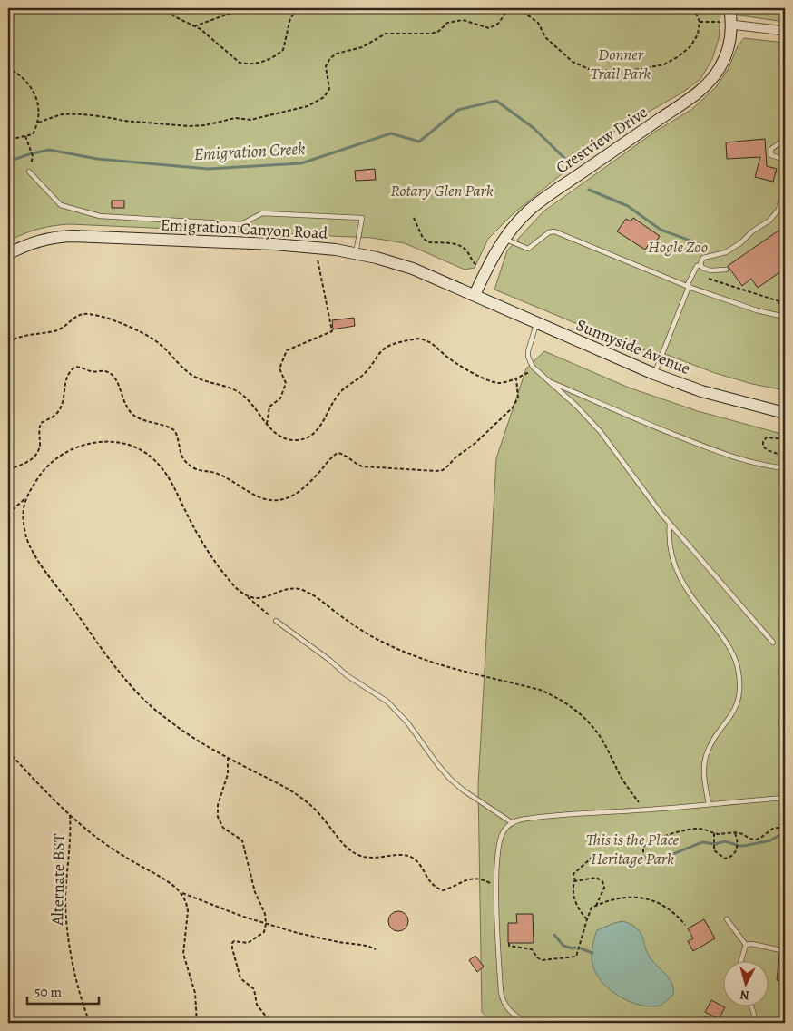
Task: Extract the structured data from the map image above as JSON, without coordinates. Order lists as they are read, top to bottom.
{
  "streets": {
    "main road": ["Crestview Drive", "Emigration Canyon Road", "Sunnyside Avenue"],
    "path": ["Alternate BST"]
  },
  "crossings": [
    ["Crestview Drive", "Emigration Canyon Road"],
    ["Crestview Drive", "Sunnyside Avenue"],
    ["Emigration Canyon Road", "Sunnyside Avenue"]
  ],
  "water": ["Emigration Creek"],
  "parks": [
    "Donner Trail Park",
    "Rotary Glen Park",
    "Hogle Zoo",
    "This is the Place Heritage Park"
  ],
  "scale_bar": "50 m",
  "north": "bottom"
}
